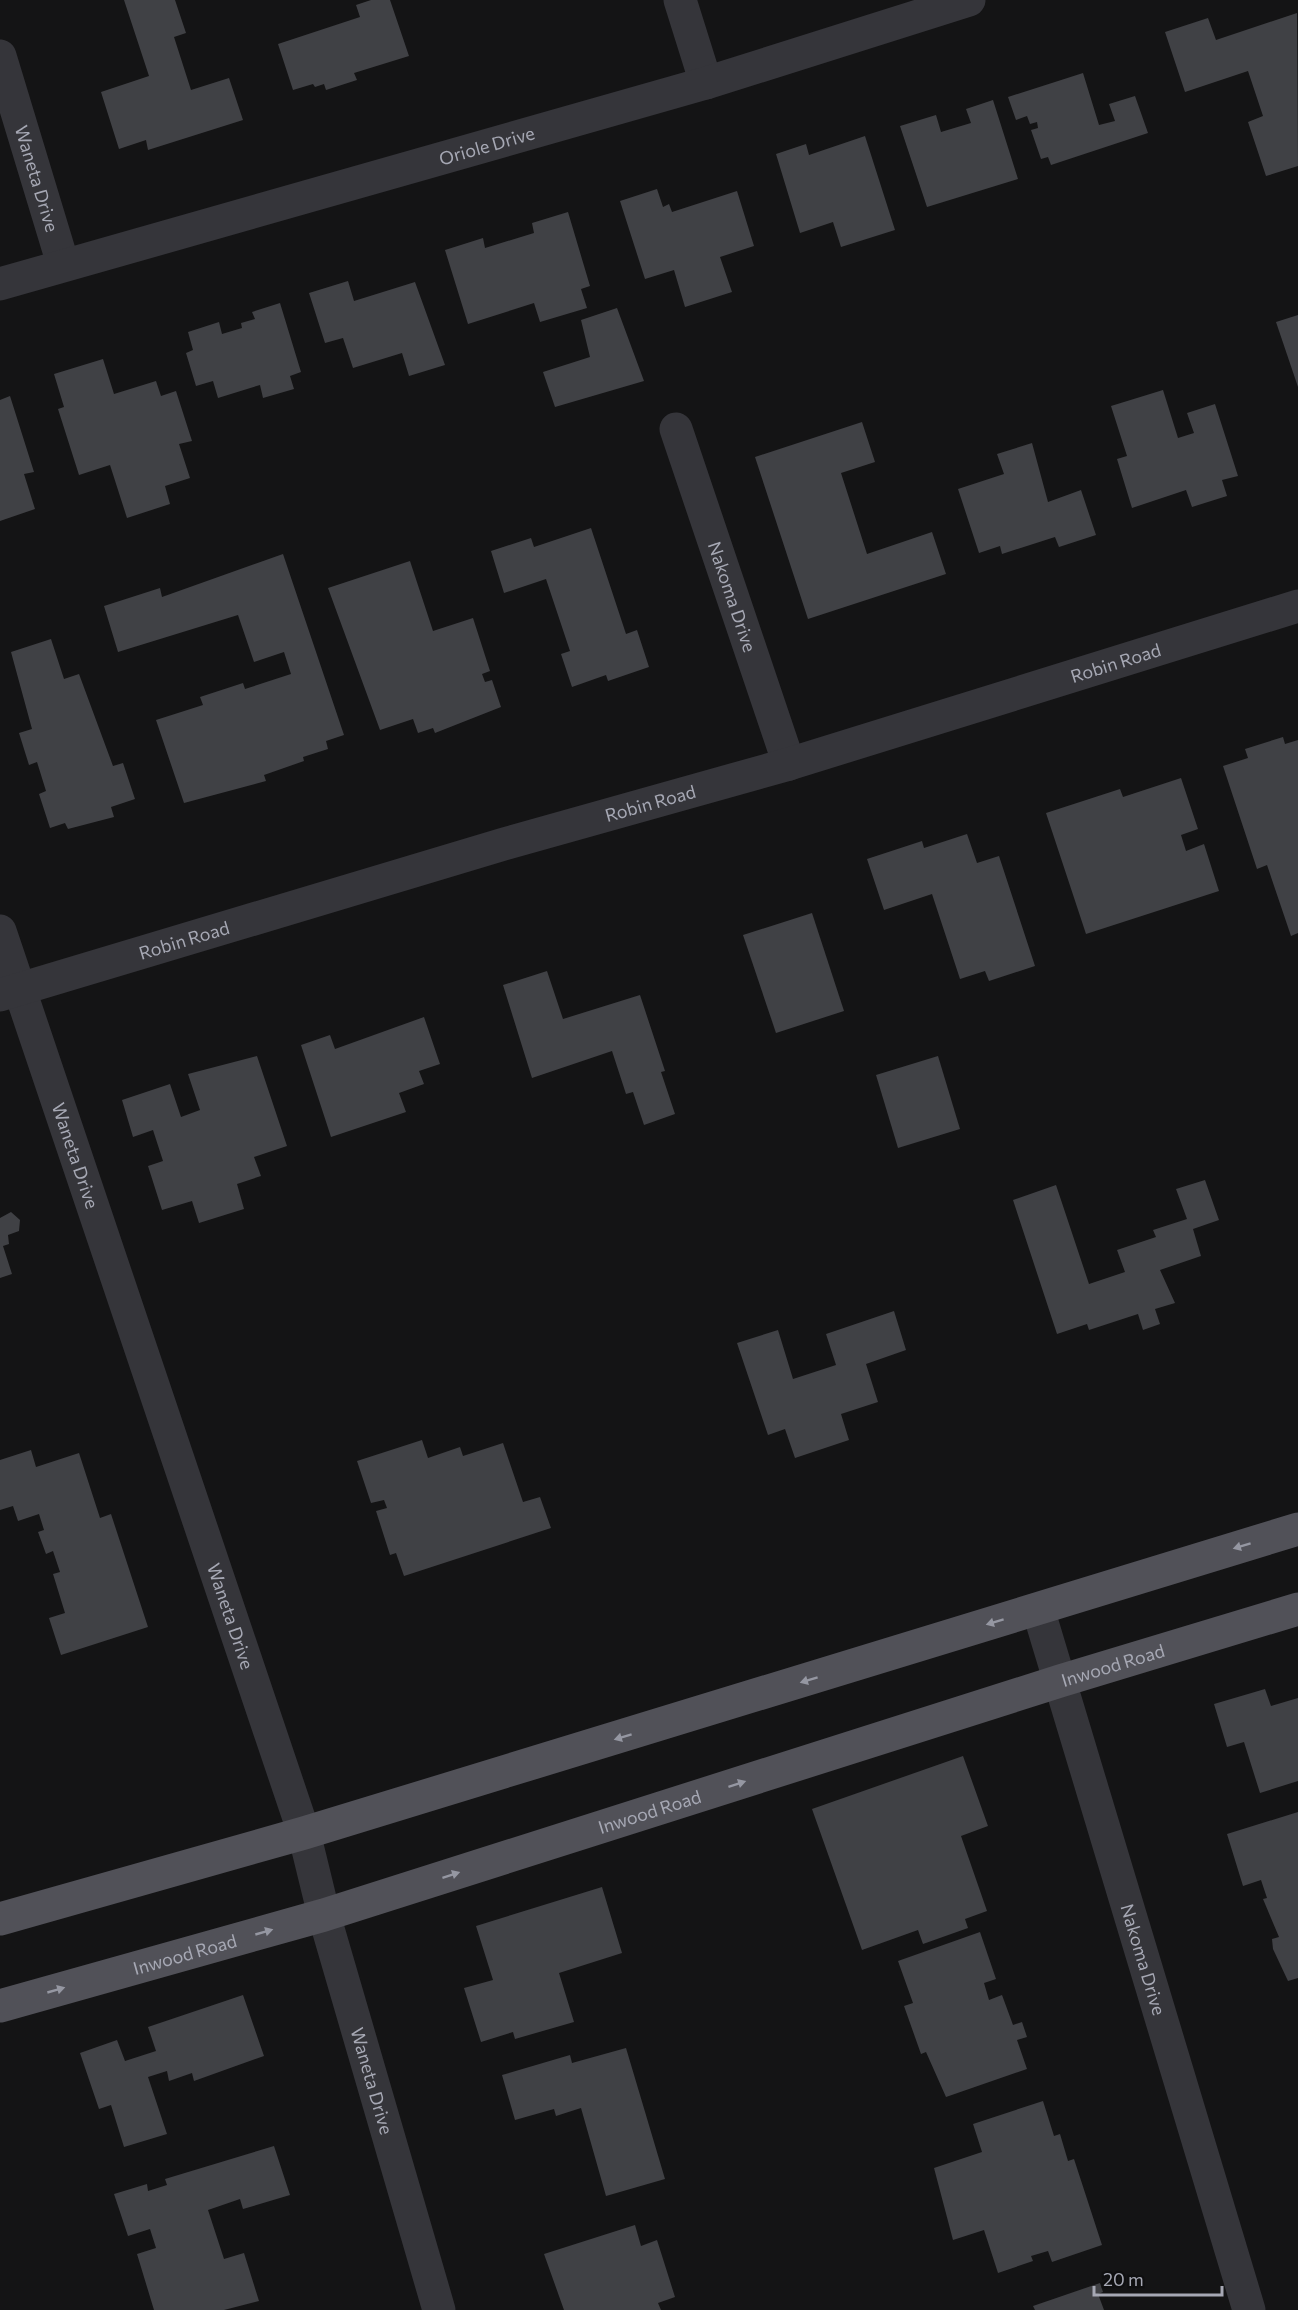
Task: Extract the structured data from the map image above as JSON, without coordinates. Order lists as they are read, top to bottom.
{
  "streets": {
    "main road": ["Inwood Road"],
    "street": [
      "Oriole Drive",
      "Waneta Drive",
      "Nakoma Drive",
      "Robin Road"
    ]
  },
  "crossings": [
    ["Oriole Drive", "Waneta Drive"],
    ["Waneta Drive", "Robin Road"],
    ["Waneta Drive", "Inwood Road"],
    ["Nakoma Drive", "Robin Road"],
    ["Nakoma Drive", "Inwood Road"]
  ],
  "scale_bar": "20 m"
}
